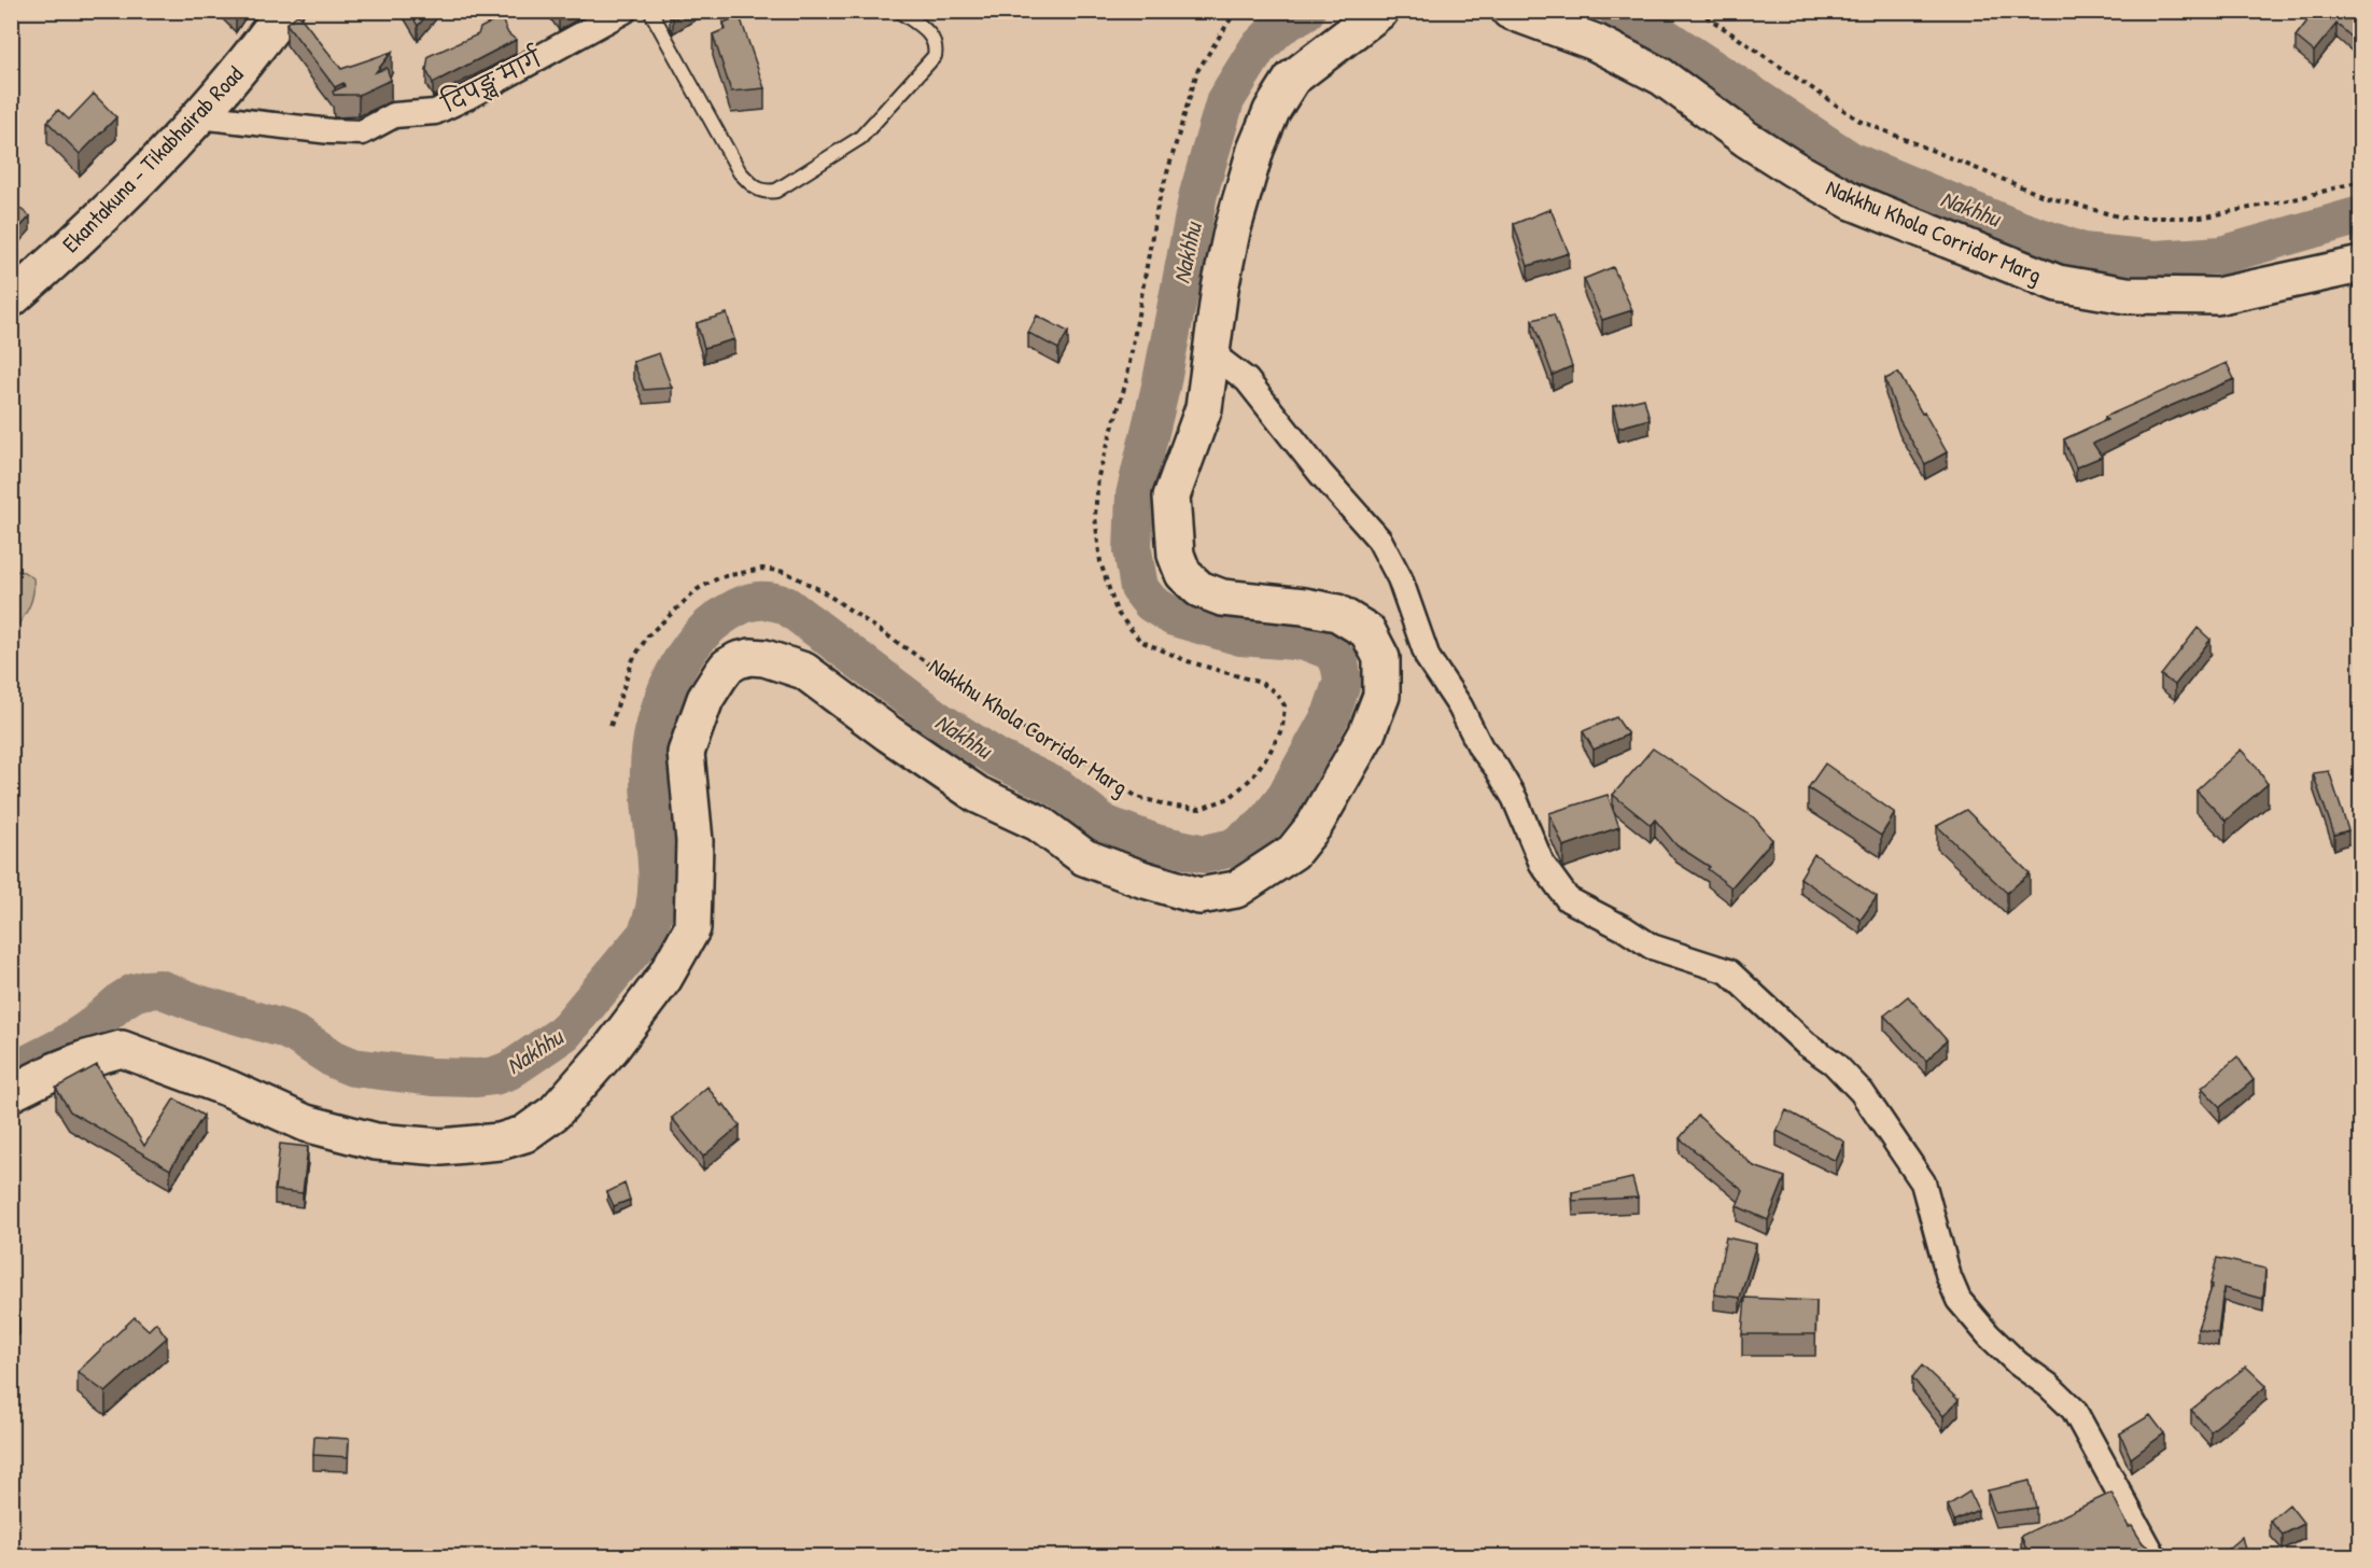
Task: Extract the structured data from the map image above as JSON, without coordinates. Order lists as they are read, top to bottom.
{
  "streets": {
    "street": ["दिपङ्ख मार्ग", "Ekantakuna - Tikabhairab Road", "Nakkhu Khola Corridor Marg"]
  },
  "crossings": [
    ["दिपङ्ख मार्ग", "Ekantakuna - Tikabhairab Road"]
  ],
  "water": ["Nakhhu"]
}
